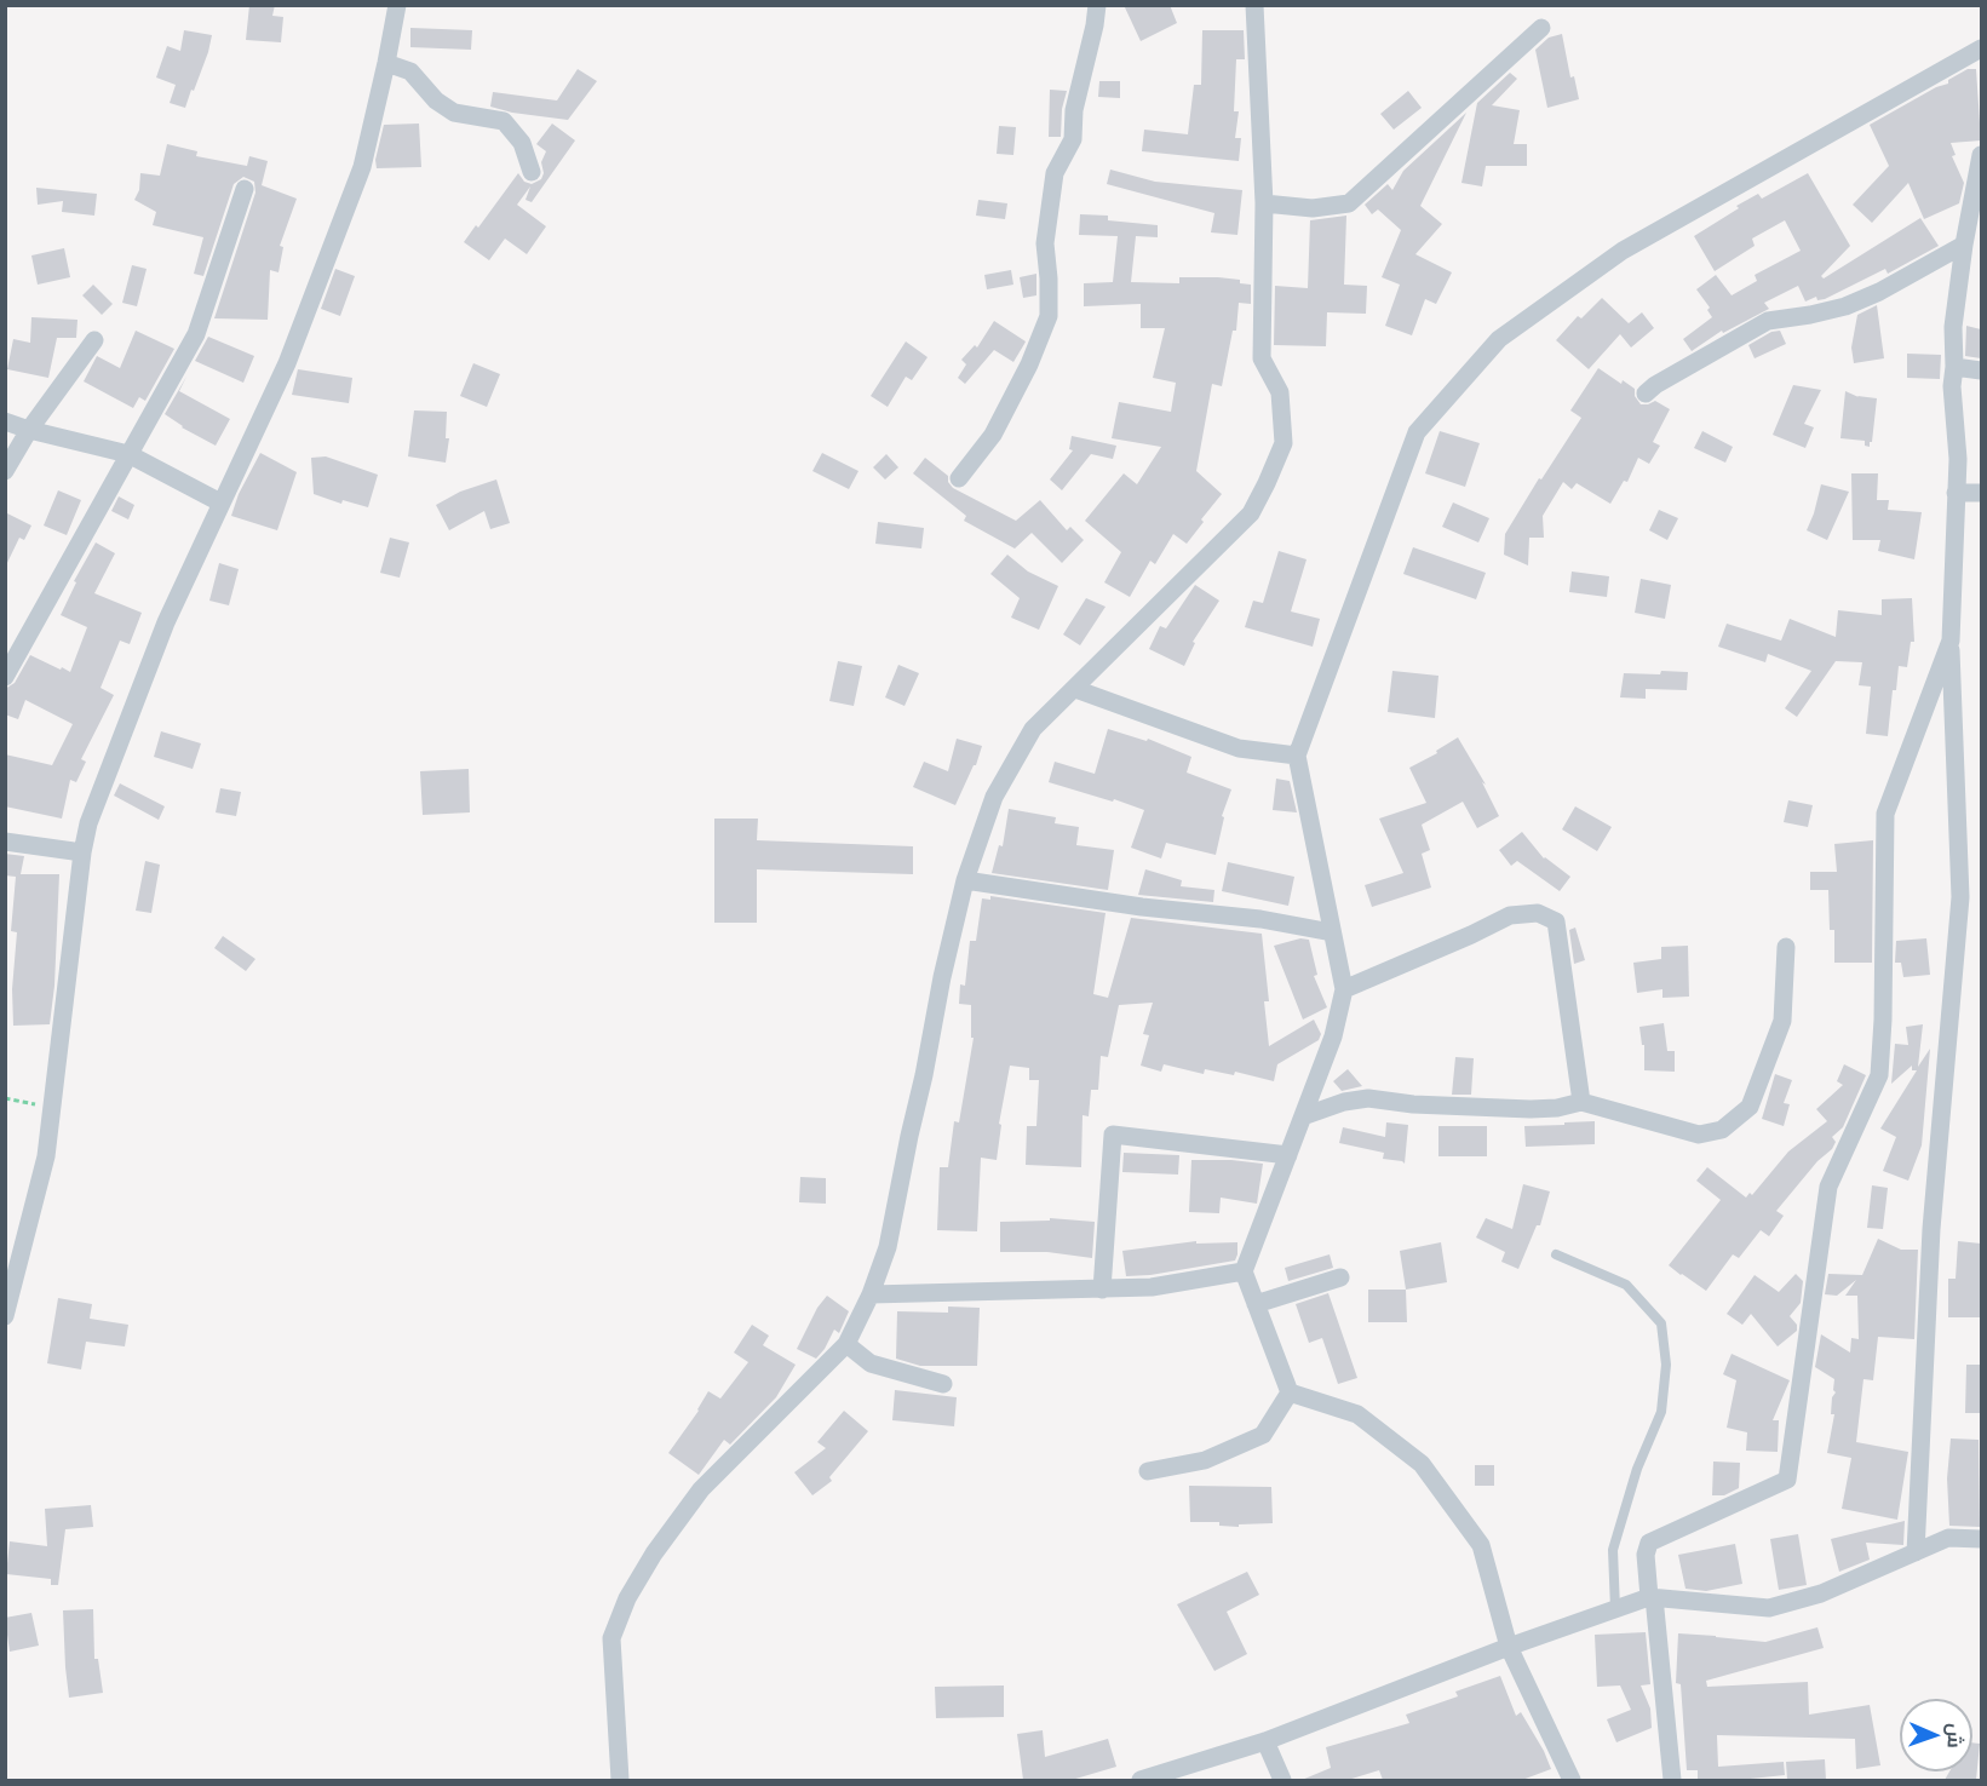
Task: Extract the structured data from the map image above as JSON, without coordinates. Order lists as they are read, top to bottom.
{
  "north": "right"
}
